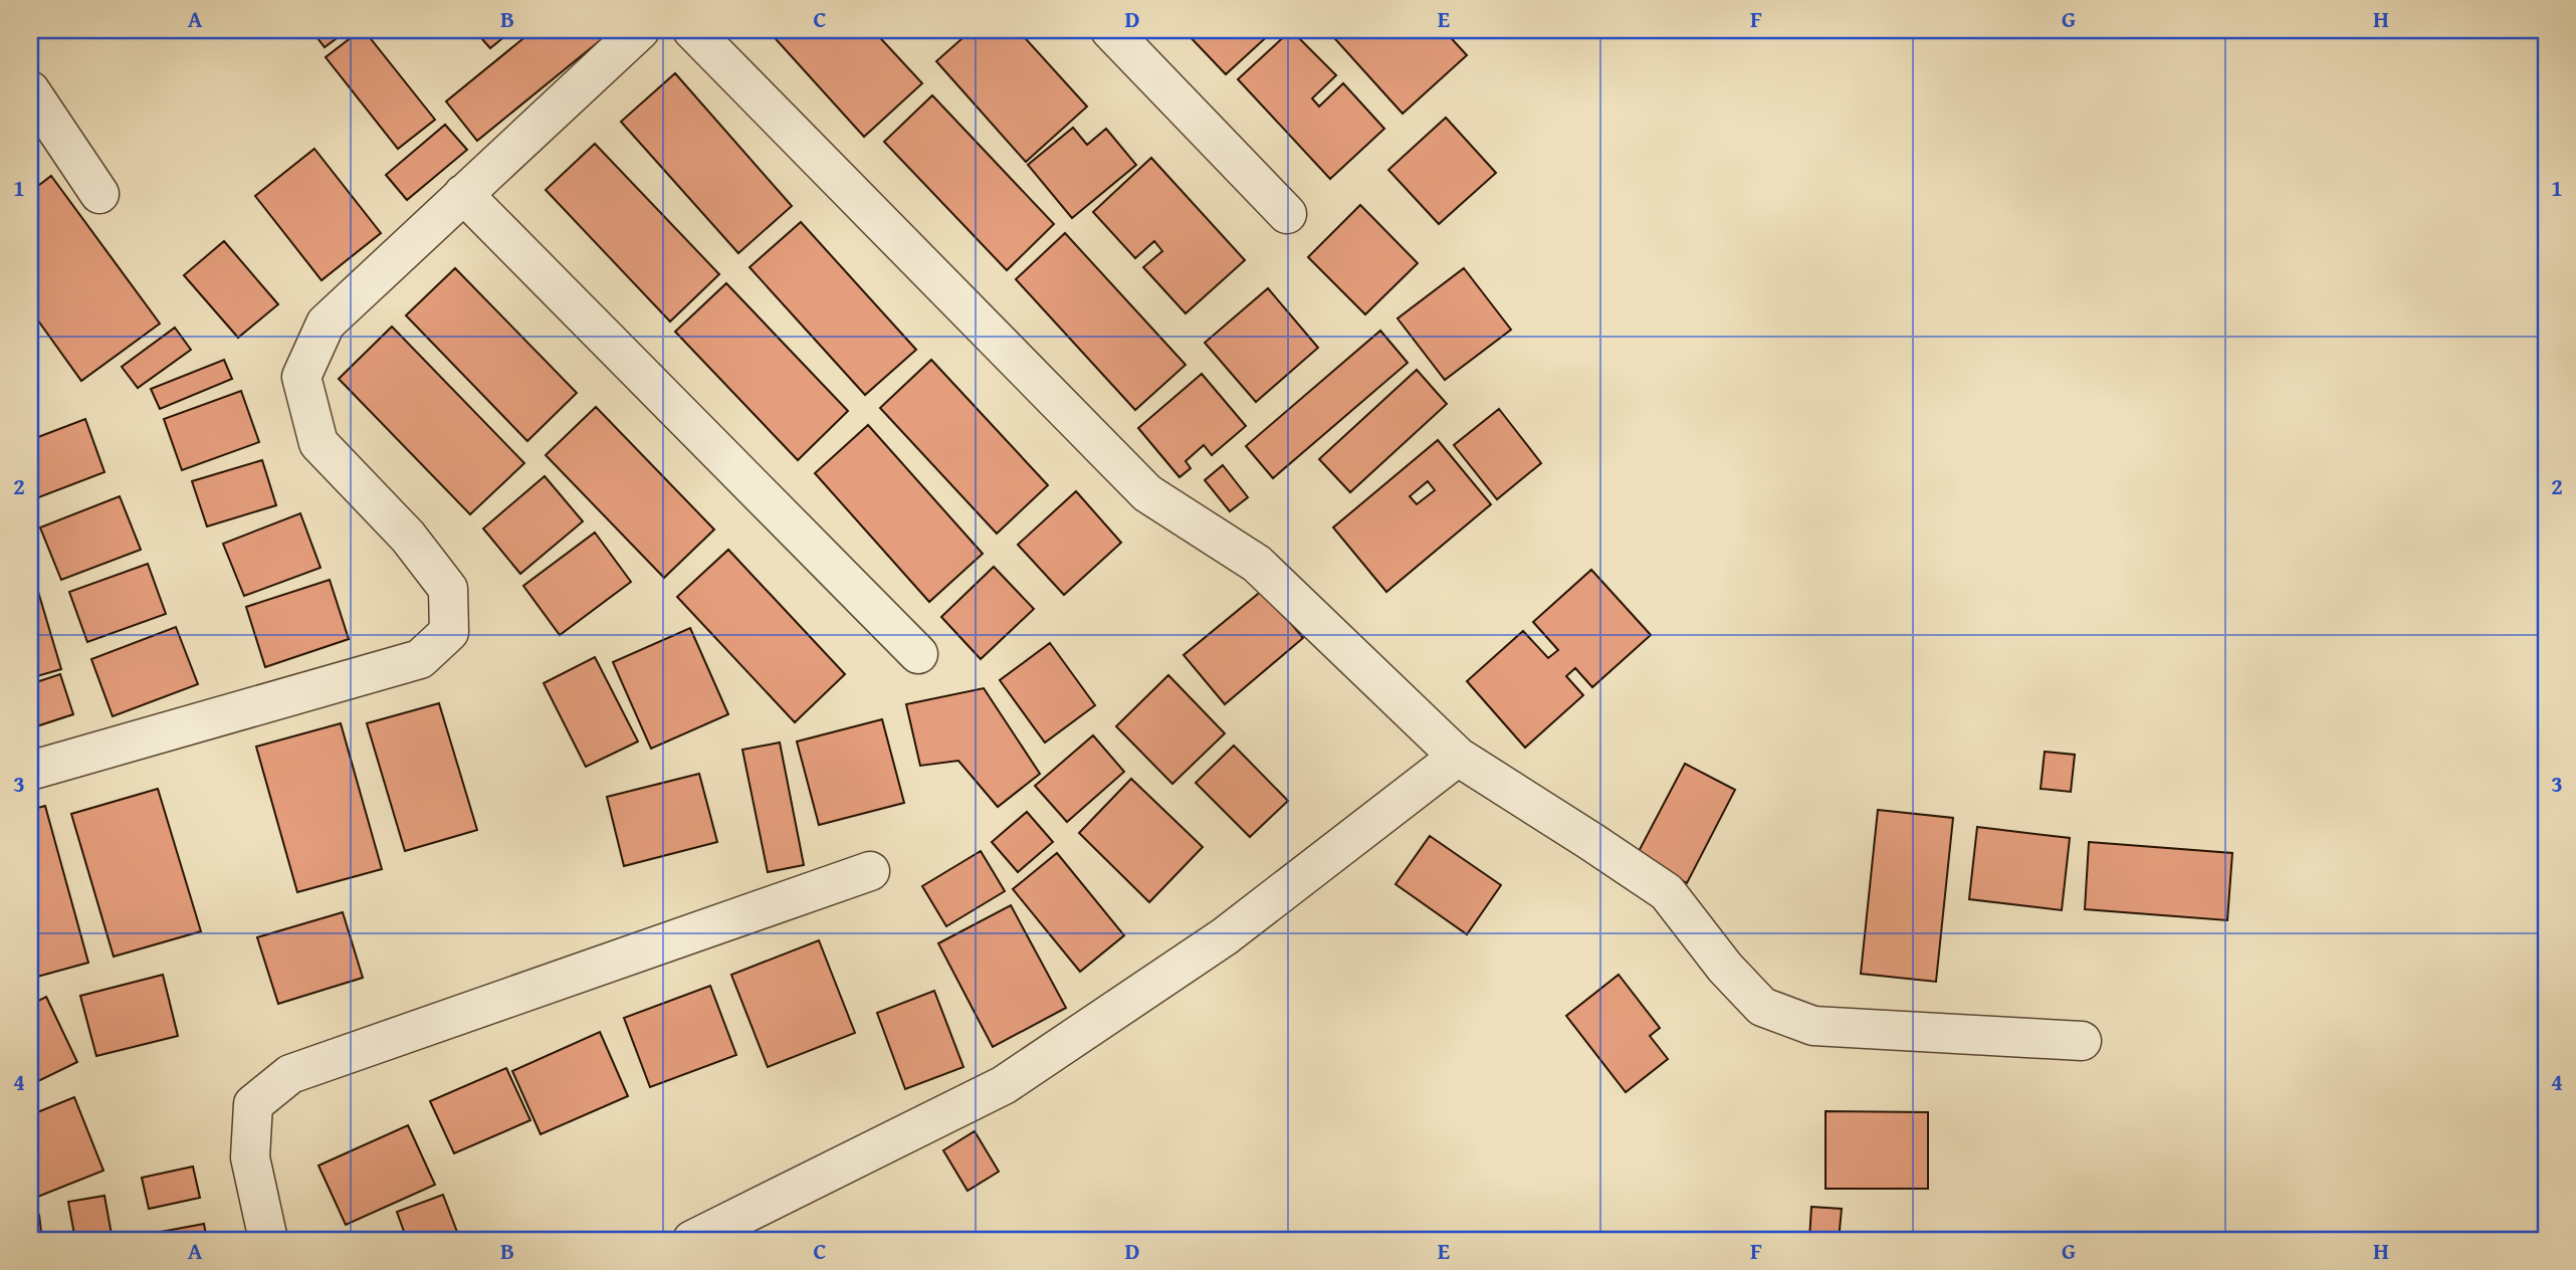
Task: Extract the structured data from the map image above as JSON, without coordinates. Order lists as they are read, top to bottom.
{
  "grid": {
    "columns": [
      "A",
      "B",
      "C",
      "D",
      "E",
      "F",
      "G",
      "H"
    ],
    "rows": [
      "1",
      "2",
      "3",
      "4"
    ]
  }
}
